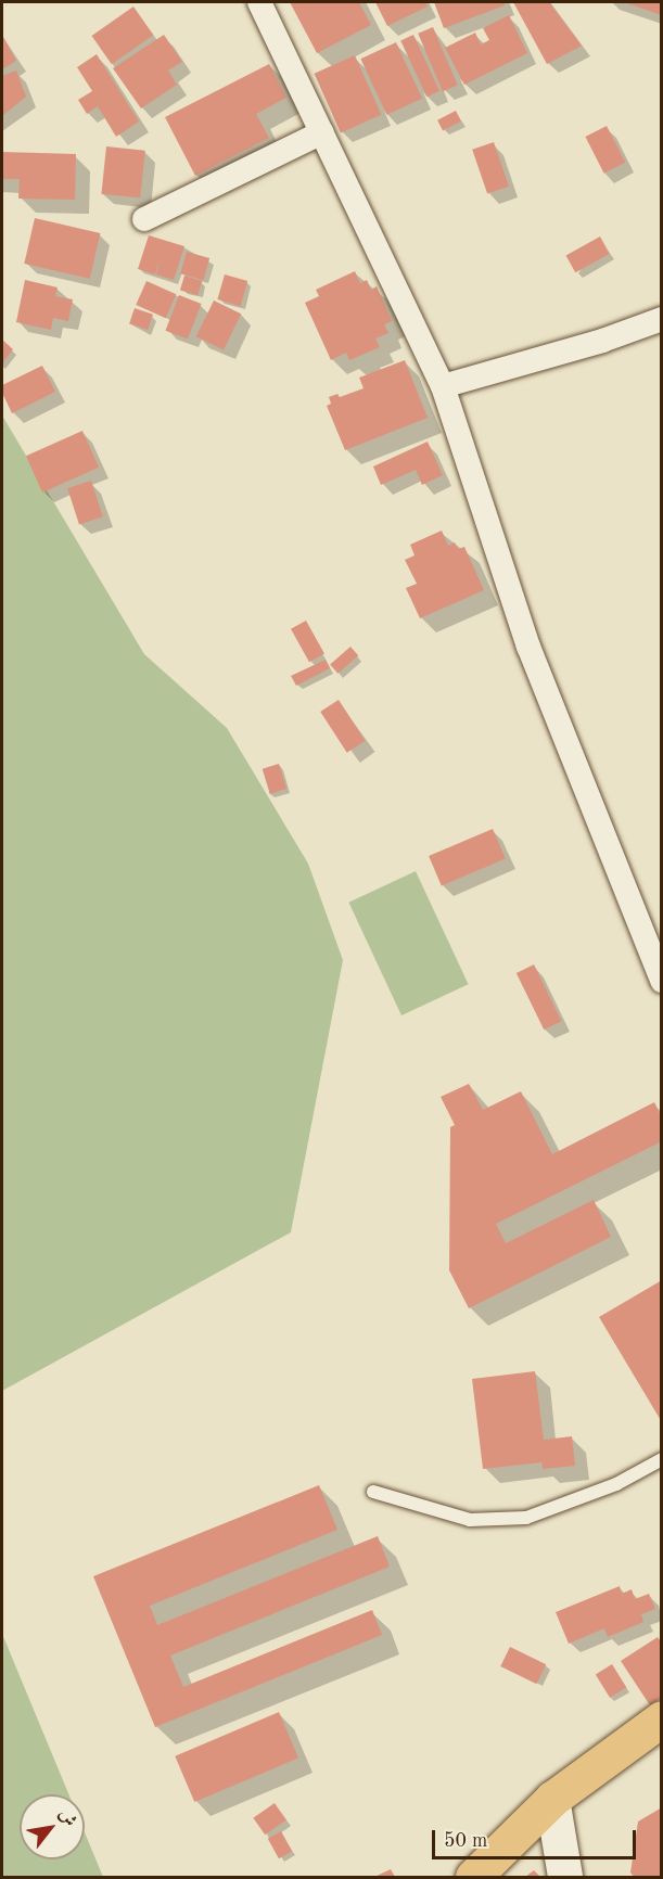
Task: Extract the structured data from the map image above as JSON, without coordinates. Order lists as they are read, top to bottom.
{
  "scale_bar": "50 m",
  "north": "top right"
}
